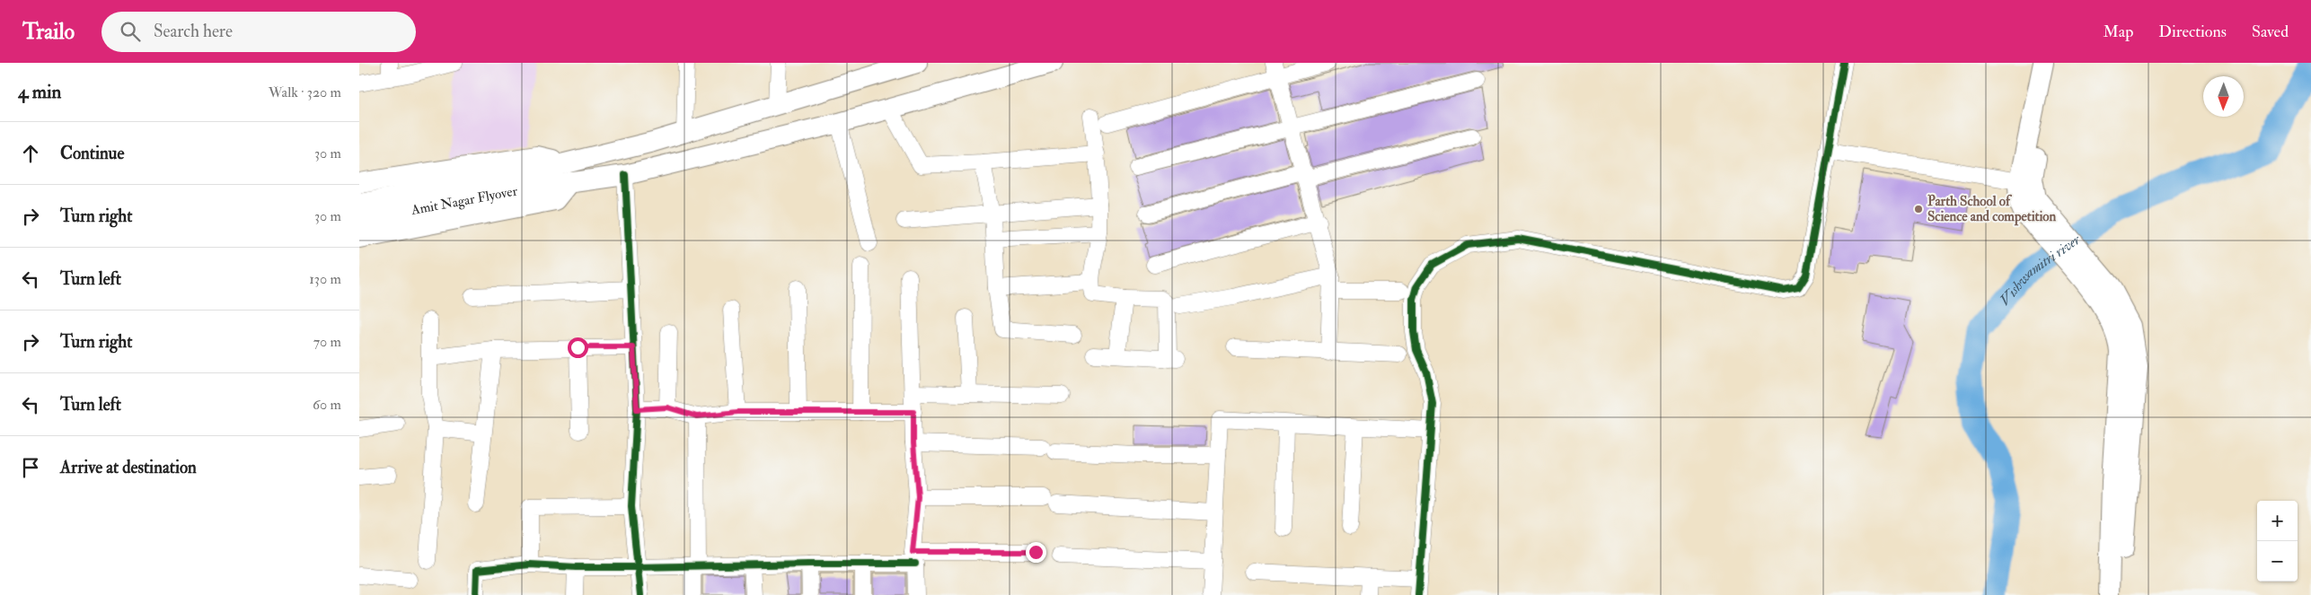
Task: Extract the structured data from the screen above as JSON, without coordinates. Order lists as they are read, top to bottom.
{
  "streets": {
    "main road": ["Amit Nagar Flyover"]
  },
  "water": ["Vishwamitri river"],
  "places": ["Parth School of Science and competition"],
  "north": "bottom",
  "page": {
    "header": "Trailo",
    "search": "Search here",
    "nav": ["Map", "Directions", "Saved"],
    "heading": ["4 min", "Walk · 320 m"],
    "list": [
      ["Continue", "30 m"],
      ["Turn right", "30 m"],
      ["Turn left", "130 m"],
      ["Turn right", "70 m"],
      ["Turn left", "60 m"],
      "Arrive at destination"
    ],
    "map_buttons": ["+", "−"]
  }
}
